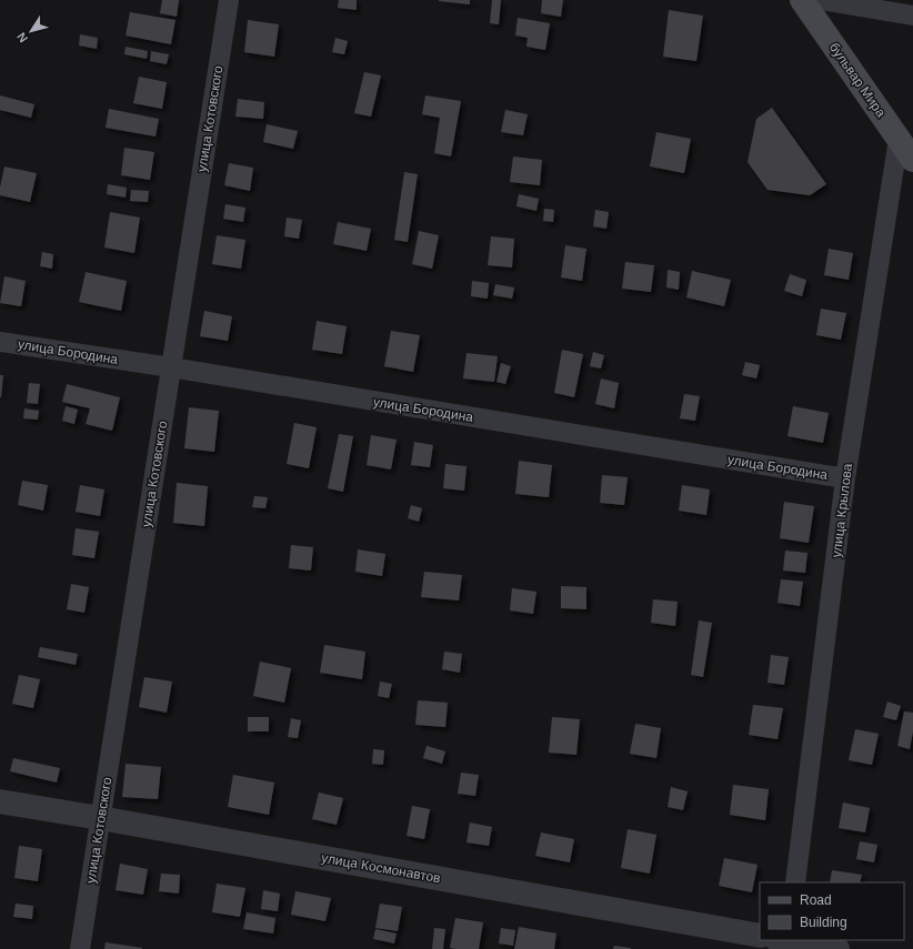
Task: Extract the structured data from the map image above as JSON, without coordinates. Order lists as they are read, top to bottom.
{
  "streets": {
    "main road": ["бульвар Мира"],
    "street": [
      "улица Котовского",
      "улица Бородина",
      "улица Крылова",
      "улица Космонавтов"
    ]
  },
  "crossings": [
    ["бульвар Мира", "улица Крылова"],
    ["улица Котовского", "улица Бородина"],
    ["улица Котовского", "улица Космонавтов"],
    ["улица Бородина", "улица Крылова"]
  ],
  "legend": ["Road", "Building"],
  "north": "bottom left"
}
